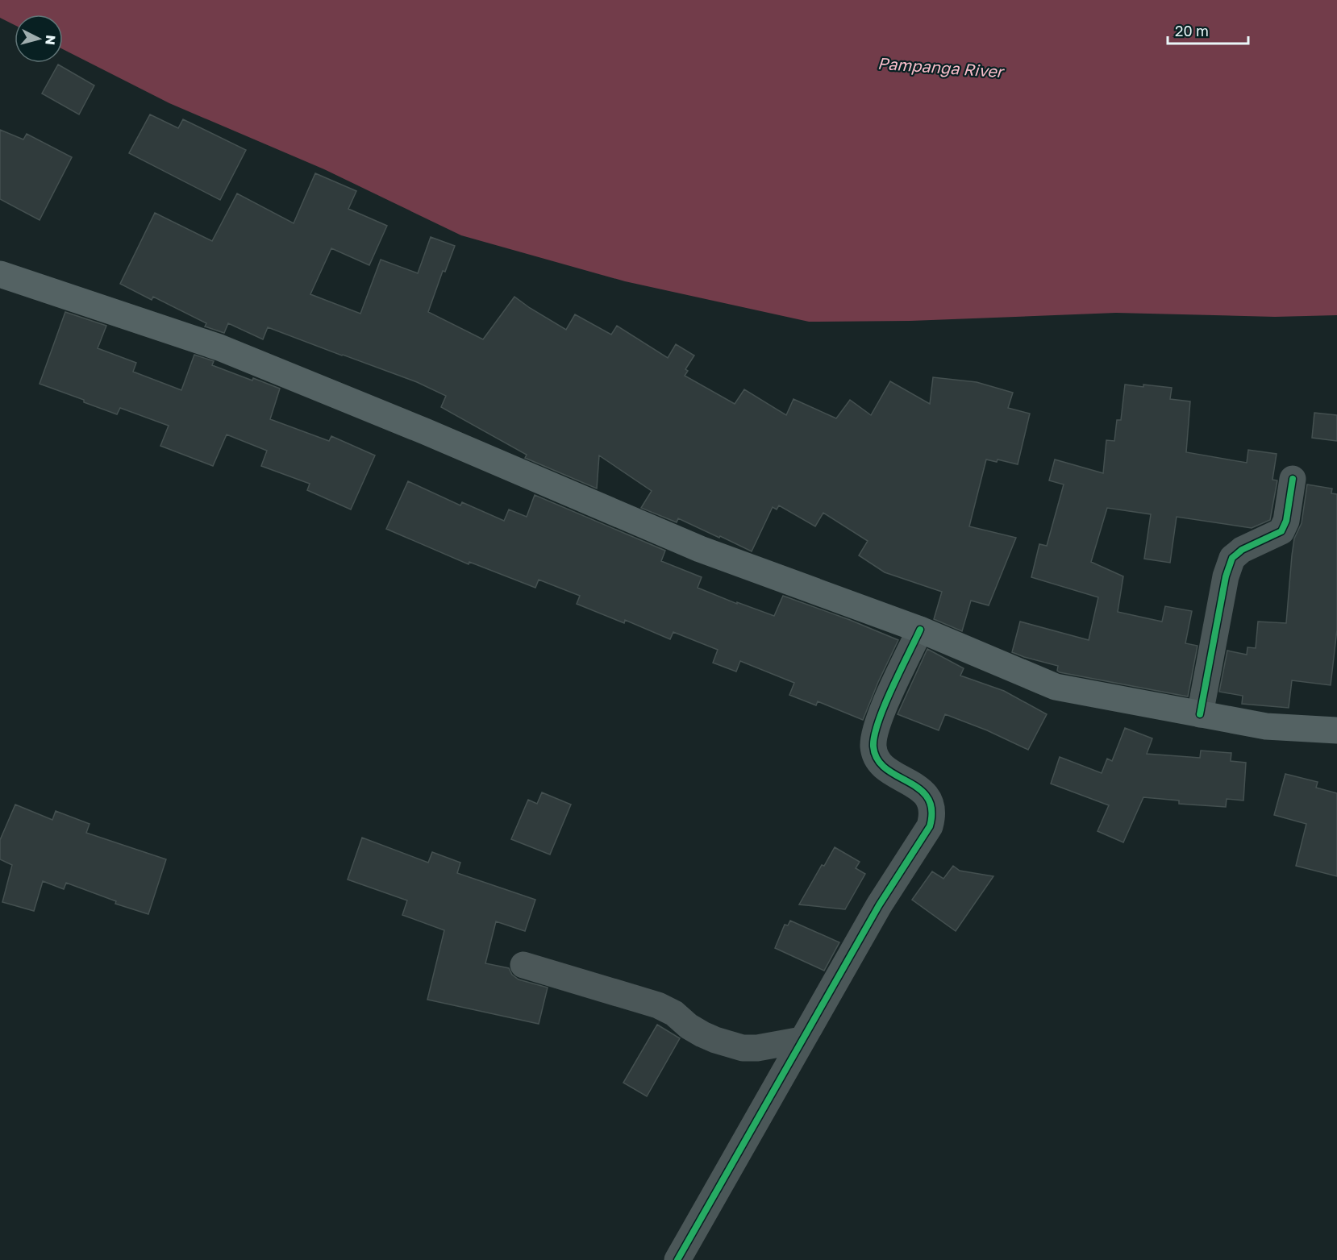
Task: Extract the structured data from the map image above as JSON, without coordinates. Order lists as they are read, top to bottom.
{
  "water": ["Pampanga River"],
  "scale_bar": "20 m",
  "north": "right"
}
